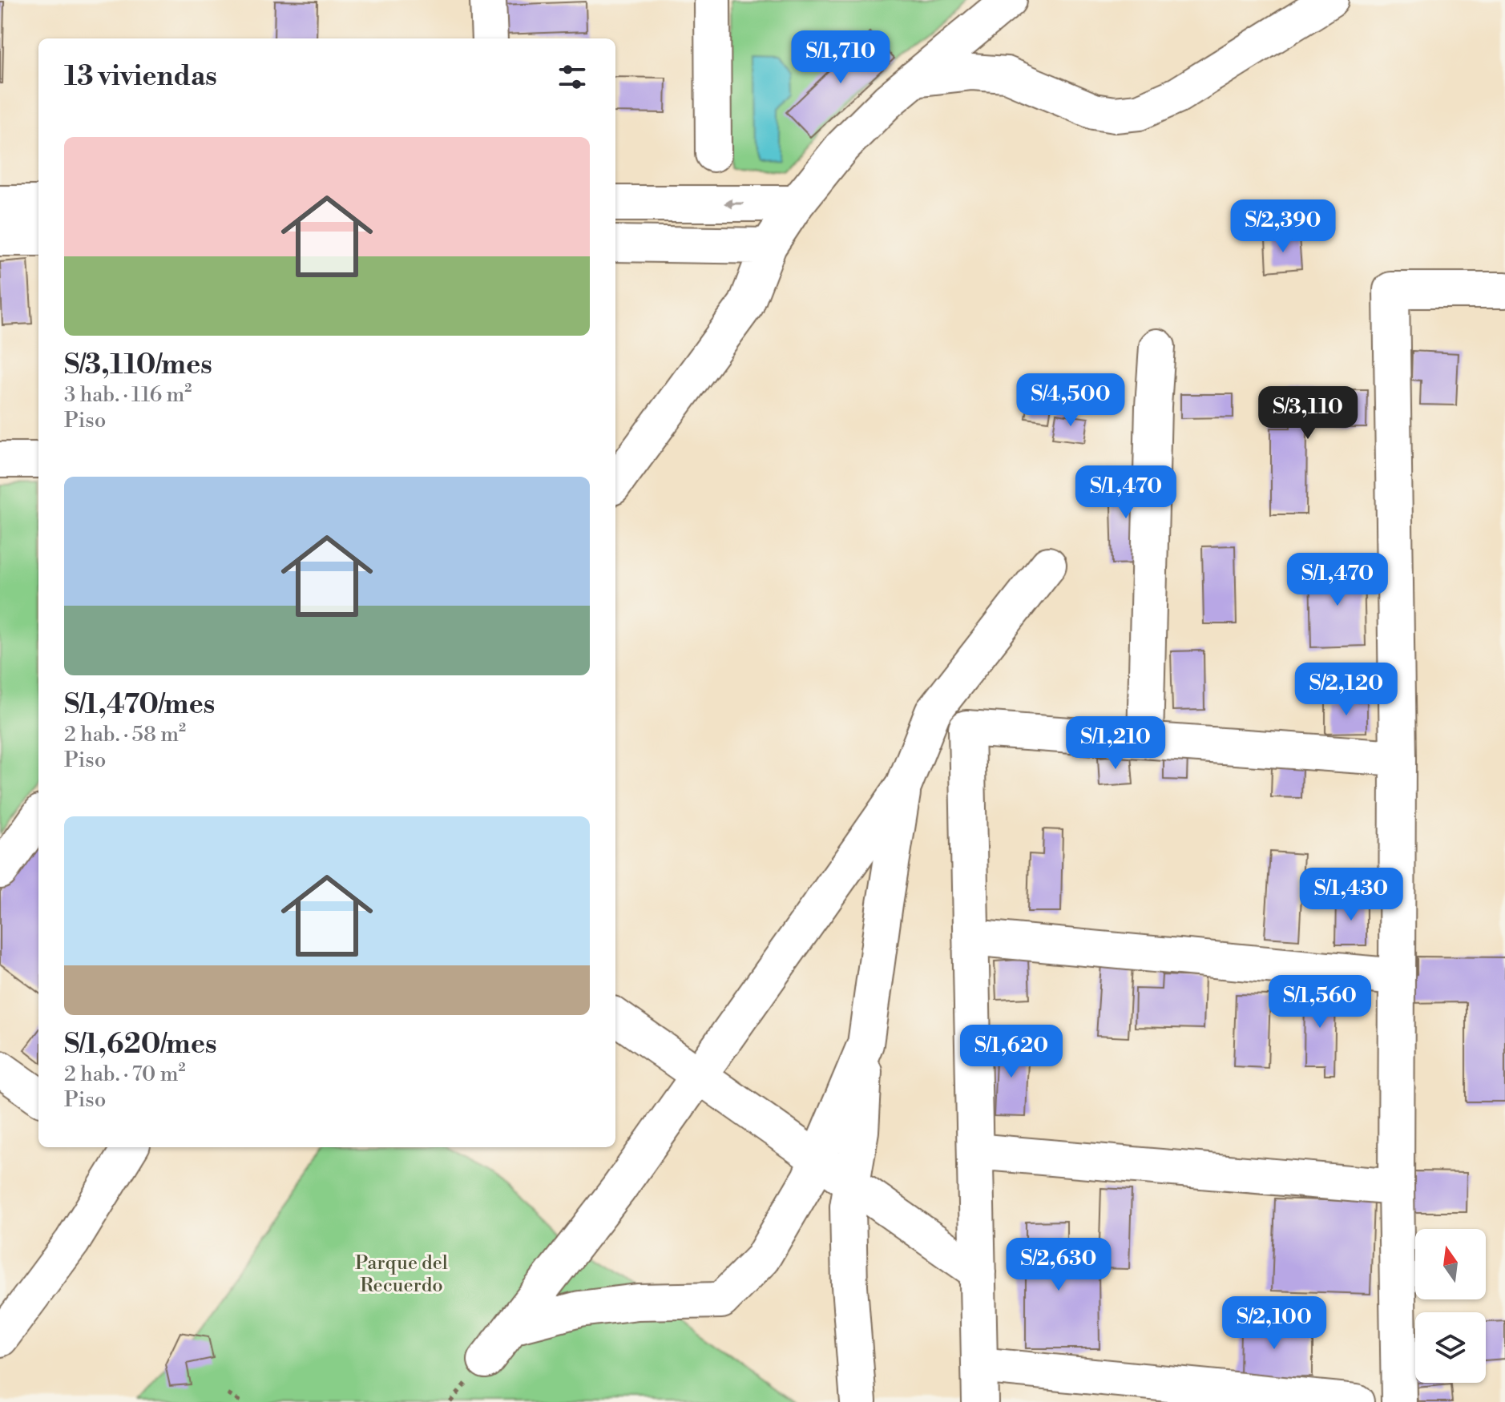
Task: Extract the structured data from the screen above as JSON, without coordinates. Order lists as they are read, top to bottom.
{
  "parks": ["Parque del Recuerdo"],
  "north": "top",
  "page": {
    "price": [
      "S/1,710",
      "S/2,390",
      "S/4,500",
      "S/3,110",
      "S/1,470",
      "S/1,470",
      "S/2,120",
      "S/1,210",
      "S/1,430",
      "S/1,560",
      "S/1,620",
      "S/2,630",
      "S/2,100"
    ],
    "heading": "13 viviendas",
    "list": [
      {
        "name": "S/3,110/mes",
        "note": "3 hab. · 116 m² · Piso"
      },
      {
        "name": "S/1,470/mes",
        "note": "2 hab. · 58 m² · Piso"
      },
      {
        "name": "S/1,620/mes",
        "note": "2 hab. · 70 m² · Piso"
      }
    ]
  }
}
